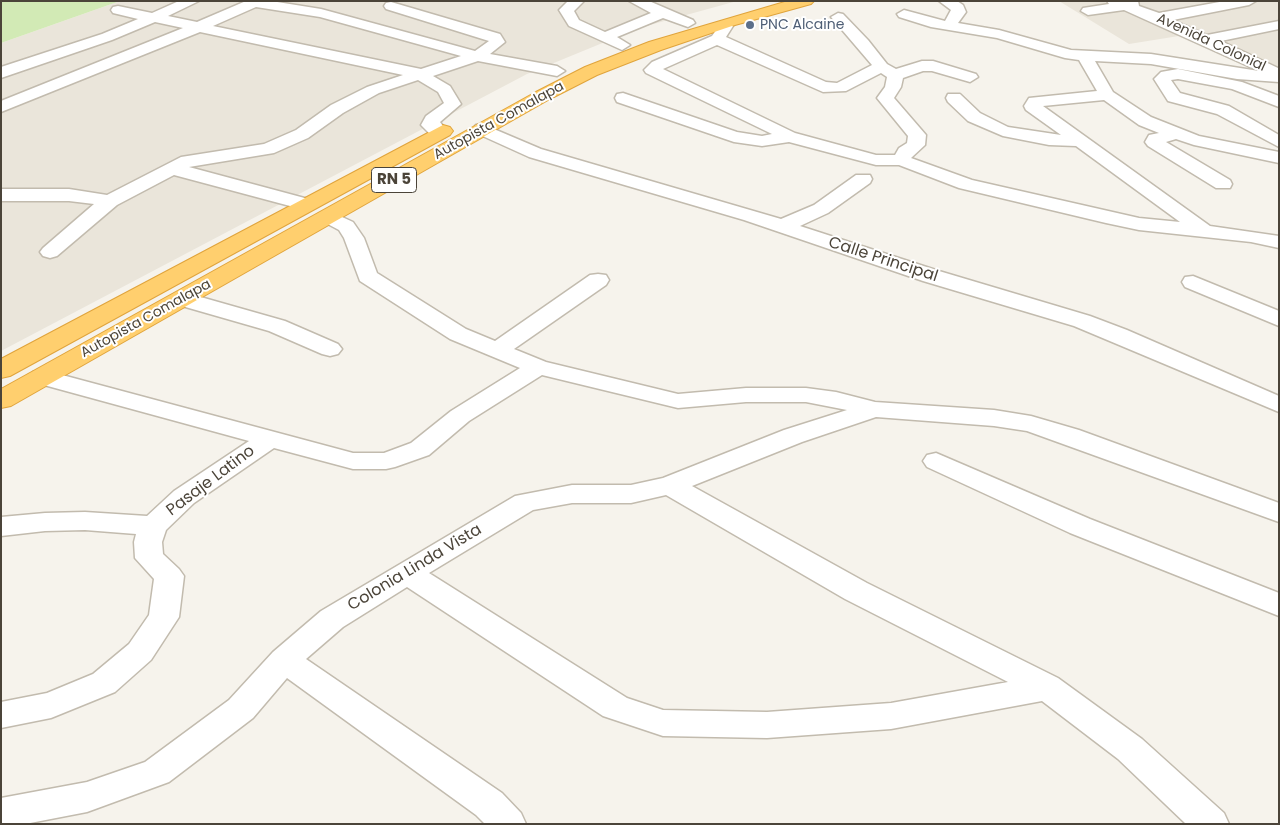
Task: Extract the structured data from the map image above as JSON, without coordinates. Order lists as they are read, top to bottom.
{
  "streets": {
    "highway": ["Autopista Comalapa", "RN 5"],
    "street": [
      "Avenida Colonial",
      "Calle Principal",
      "Pasaje Latino",
      "Colonia Linda Vista"
    ]
  },
  "crossings": [
    ["Autopista Comalapa", "Calle Principal"]
  ],
  "places": ["PNC Alcaine"]
}
